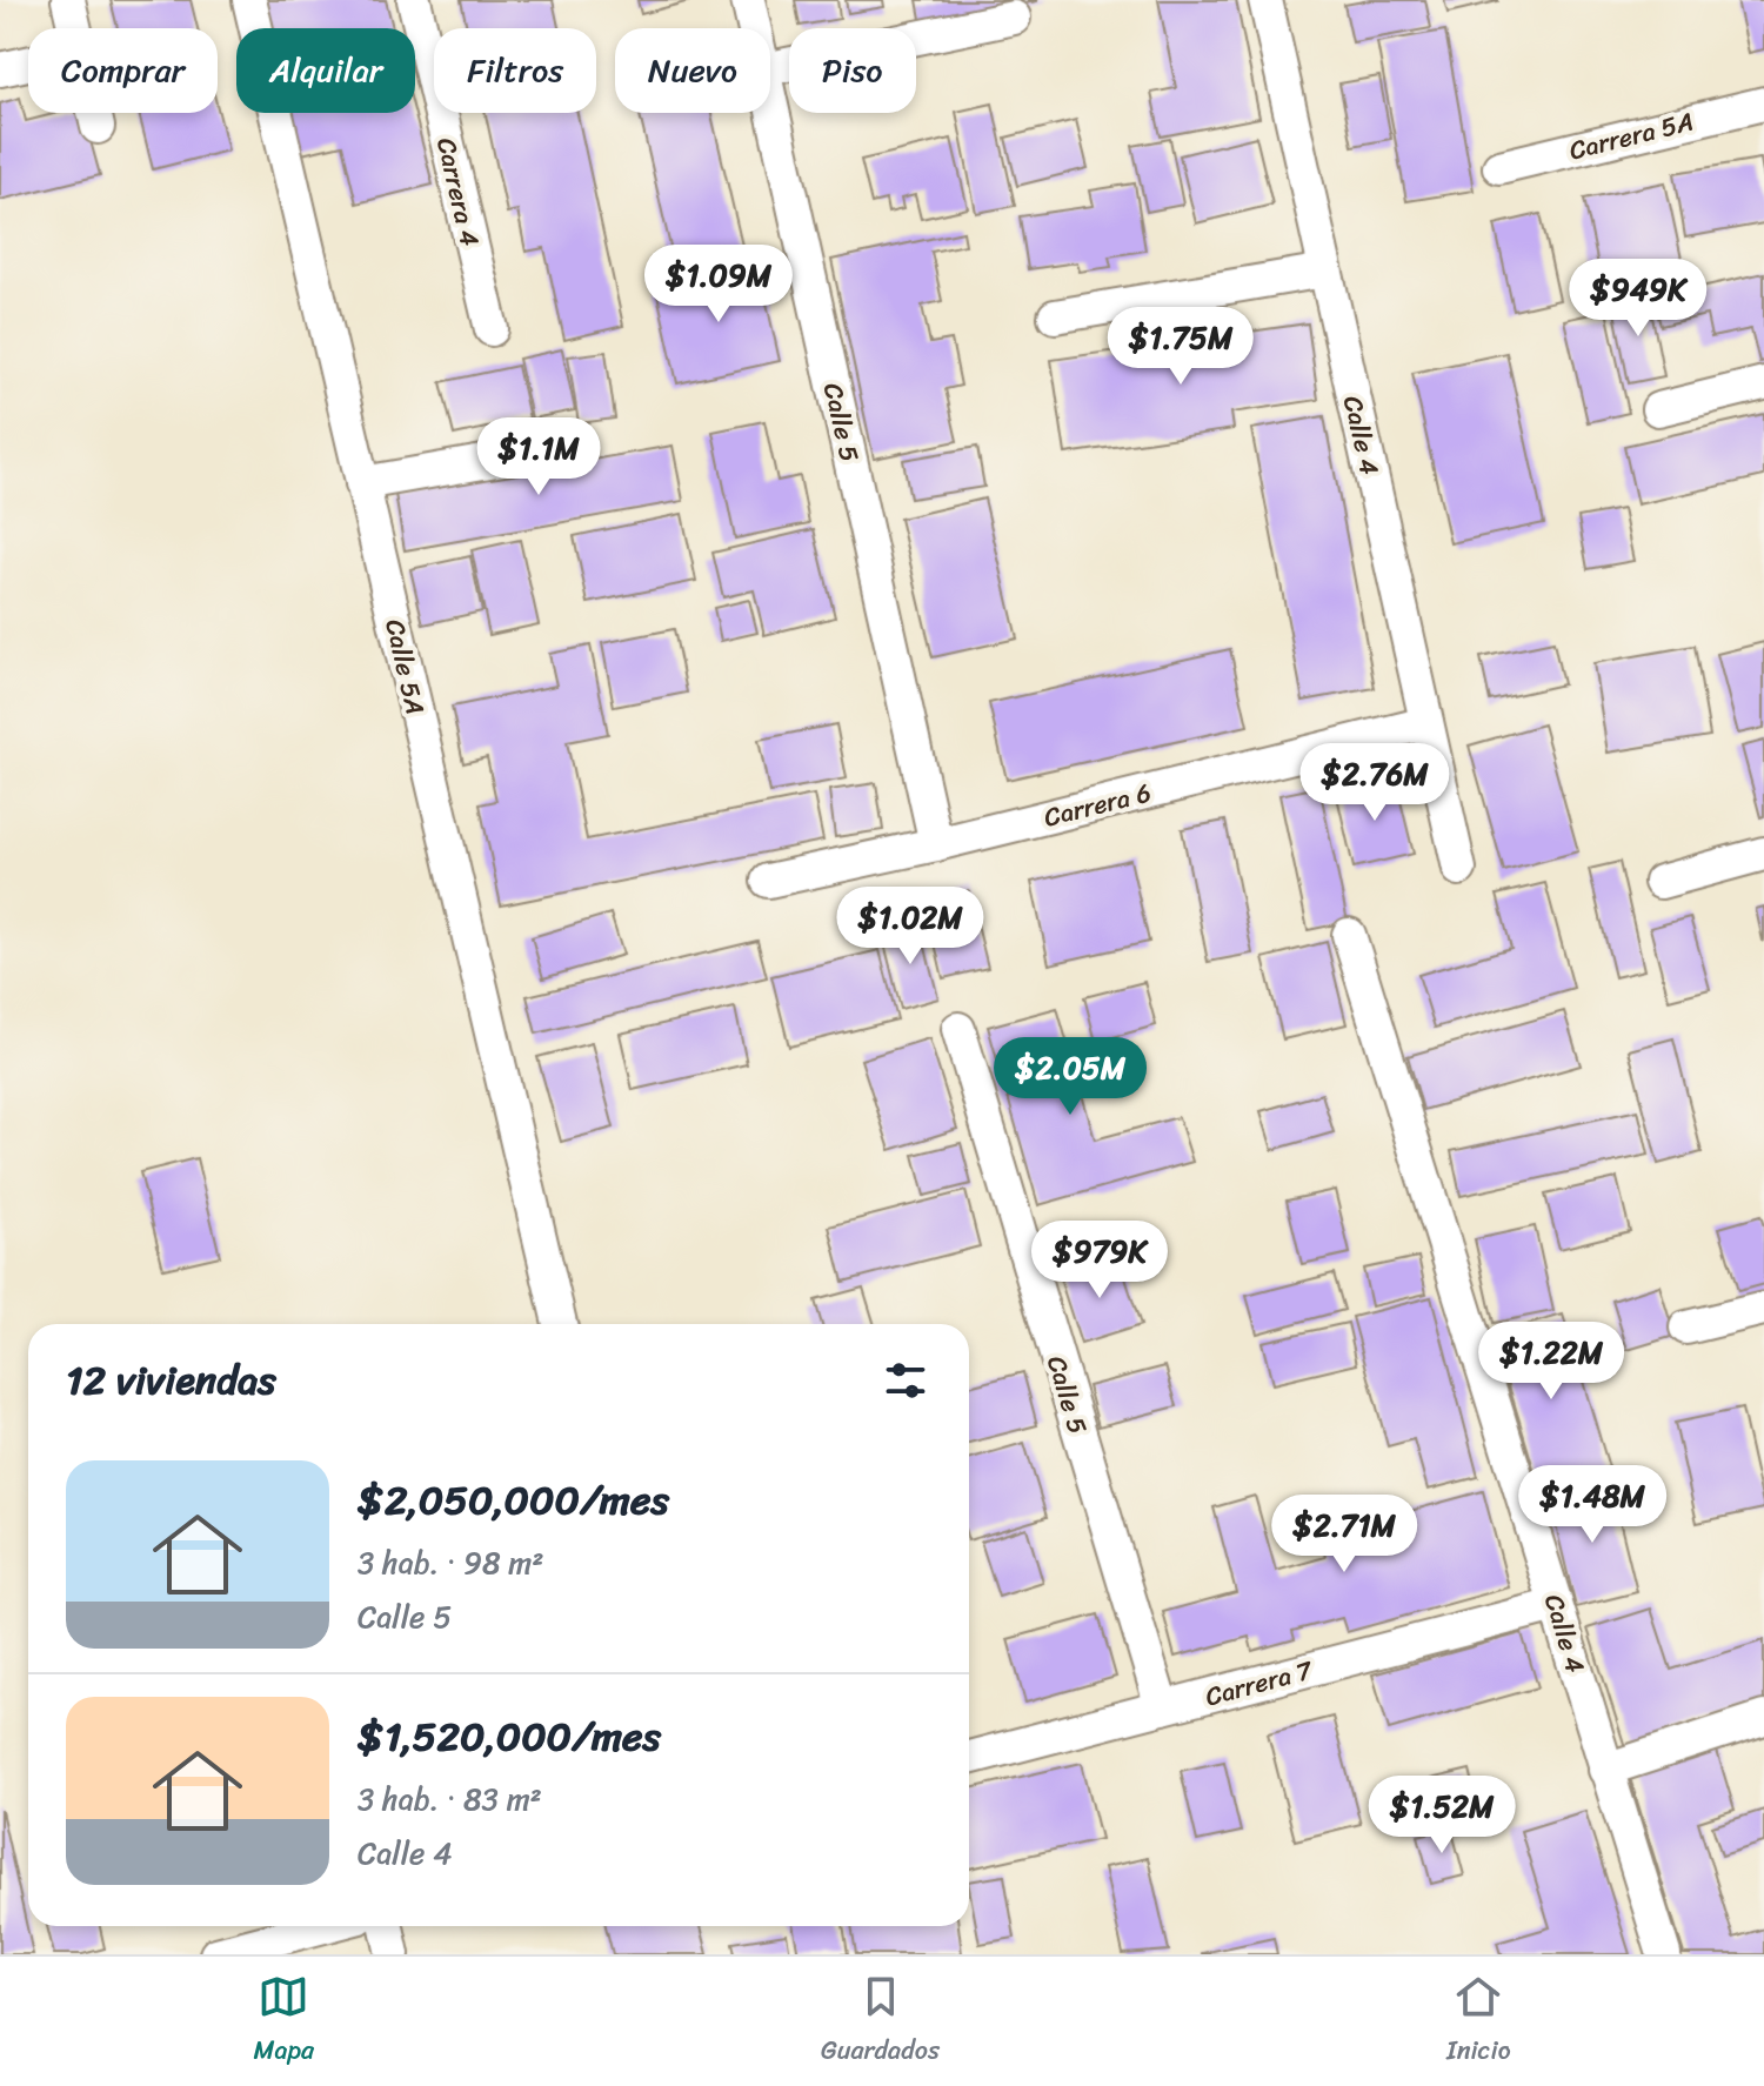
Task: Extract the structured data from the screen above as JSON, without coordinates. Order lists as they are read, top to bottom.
{
  "streets": {
    "street": [
      "Carrera 5A",
      "Carrera 4",
      "Calle 5",
      "Calle 4",
      "Calle 5A",
      "Carrera 6",
      "Carrera 7"
    ]
  },
  "crossings": [
    ["Calle 5", "Carrera 6"],
    ["Calle 5", "Carrera 7"],
    ["Calle 4", "Carrera 6"],
    ["Calle 4", "Carrera 7"]
  ],
  "page": {
    "chip": [
      "Comprar",
      "Alquilar",
      "Filtros",
      "Nuevo",
      "Piso"
    ],
    "price": [
      "$1.09M",
      "$949K",
      "$1.75M",
      "$1.1M",
      "$2.76M",
      "$1.02M",
      "$2.05M",
      "$979K",
      "$1.22M",
      "$1.48M",
      "$2.71M",
      "$1.52M"
    ],
    "heading": "12 viviendas",
    "list": [
      {
        "name": "$2,050,000/mes",
        "note": "3 hab. · 98 m² · Calle 5"
      },
      {
        "name": "$1,520,000/mes",
        "note": "3 hab. · 83 m² · Calle 4"
      }
    ],
    "tabs": ["Mapa", "Guardados", "Inicio"]
  }
}
